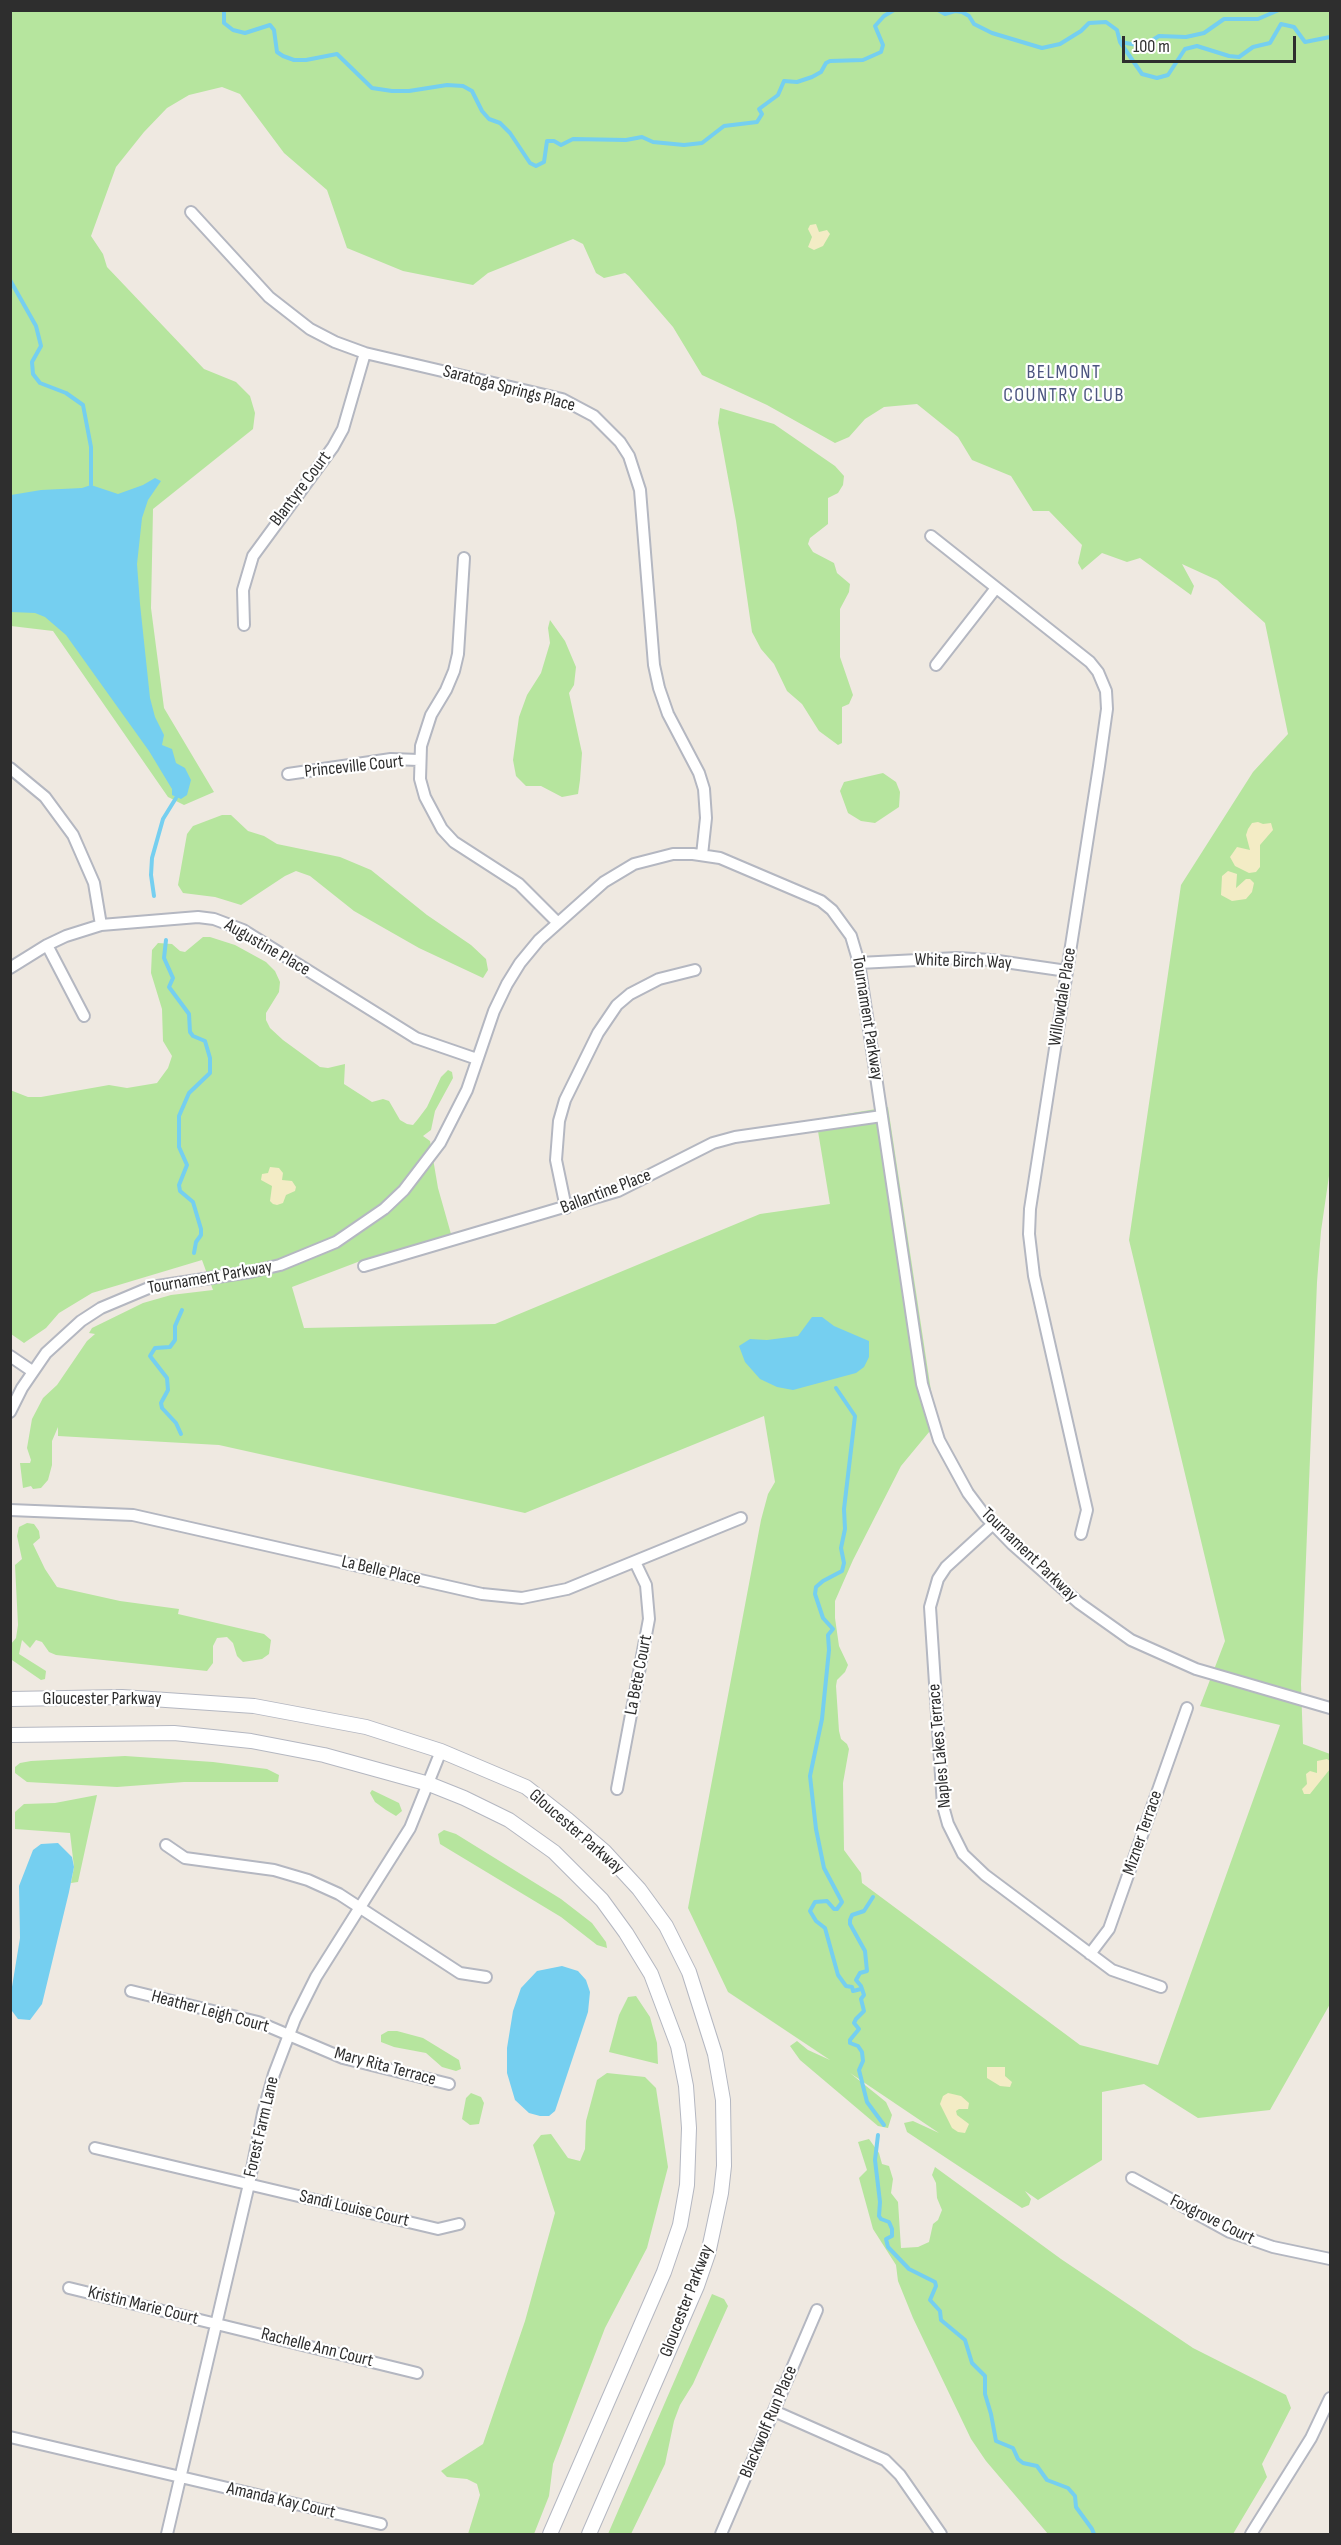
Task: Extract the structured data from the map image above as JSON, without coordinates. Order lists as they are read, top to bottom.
{
  "streets": {
    "main road": ["Gloucester Parkway"],
    "street": [
      "Saratoga Springs Place",
      "Blantyre Court",
      "Princeville Court",
      "Augustine Place",
      "White Birch Way",
      "Willowdale Place",
      "Tournament Parkway",
      "Ballantine Place",
      "La Belle Place",
      "La Bete Court",
      "Naples Lakes Terrace",
      "Mizner Terrace",
      "Heather Leigh Court",
      "Mary Rita Terrace",
      "Forest Farm Lane",
      "Sandi Louise Court",
      "Foxgrove Court",
      "Kristin Marie Court",
      "Rachelle Ann Court",
      "Blackwolf Run Place",
      "Amanda Kay Court"
    ]
  },
  "crossings": [
    ["Saratoga Springs Place", "Blantyre Court"],
    ["Saratoga Springs Place", "Tournament Parkway"],
    ["Augustine Place", "Tournament Parkway"],
    ["White Birch Way", "Willowdale Place"],
    ["White Birch Way", "Tournament Parkway"],
    ["Tournament Parkway", "Ballantine Place"],
    ["Tournament Parkway", "Naples Lakes Terrace"],
    ["La Belle Place", "La Bete Court"],
    ["Gloucester Parkway", "Forest Farm Lane"],
    ["Naples Lakes Terrace", "Mizner Terrace"],
    ["Heather Leigh Court", "Mary Rita Terrace"],
    ["Heather Leigh Court", "Forest Farm Lane"],
    ["Mary Rita Terrace", "Forest Farm Lane"],
    ["Forest Farm Lane", "Sandi Louise Court"],
    ["Forest Farm Lane", "Kristin Marie Court"],
    ["Forest Farm Lane", "Rachelle Ann Court"],
    ["Forest Farm Lane", "Amanda Kay Court"],
    ["Kristin Marie Court", "Rachelle Ann Court"]
  ],
  "districts": ["BELMONT COUNTRY CLUB"],
  "scale_bar": "100 m"
}
